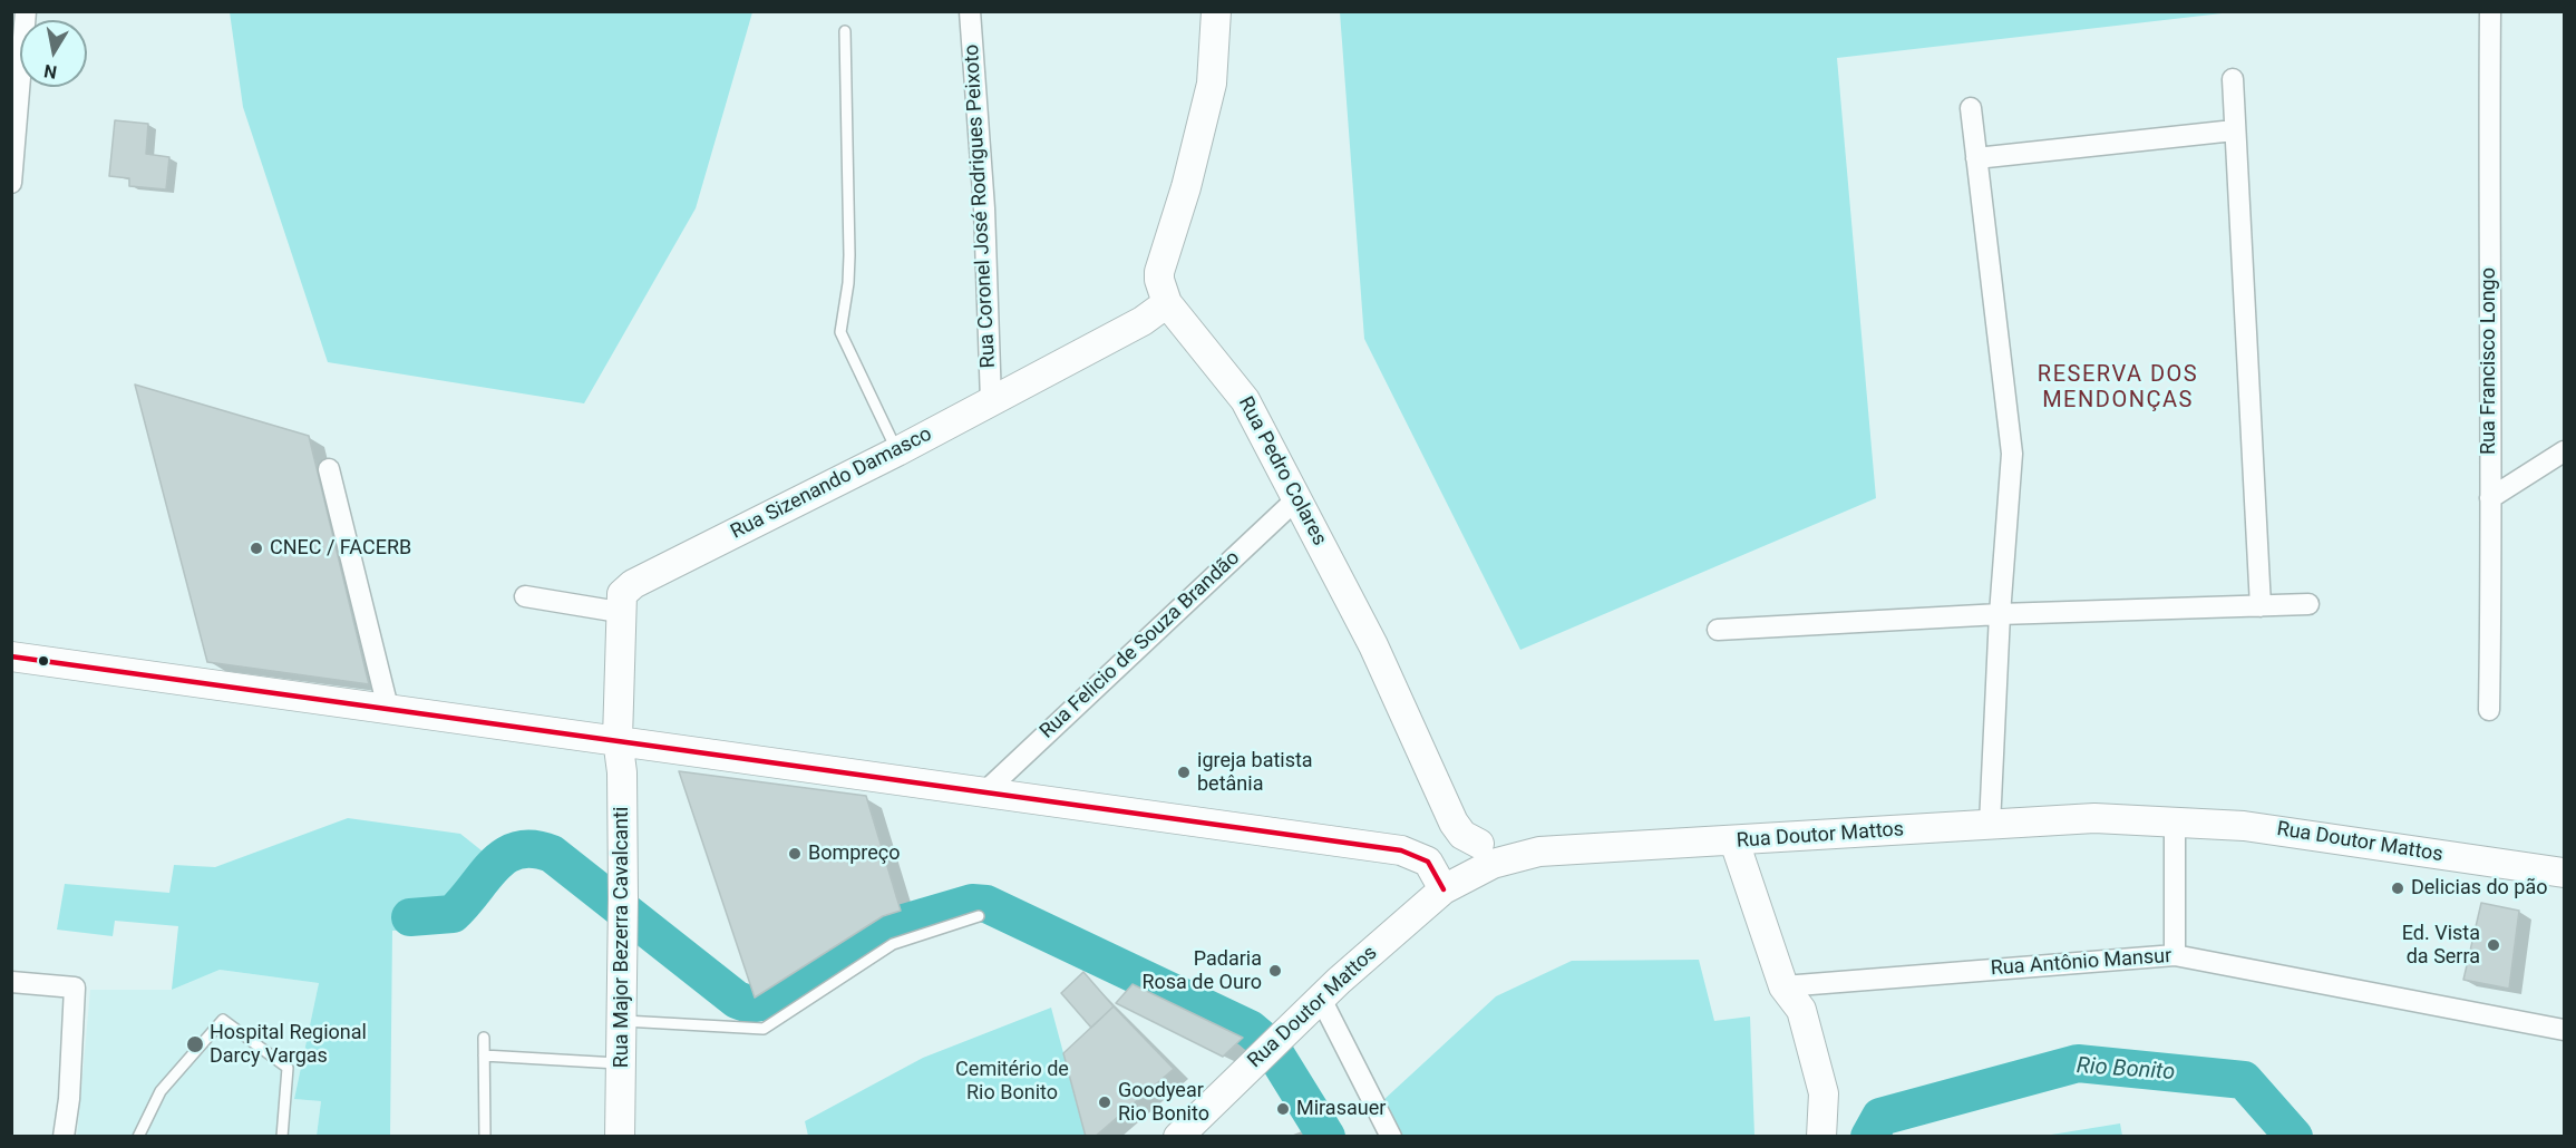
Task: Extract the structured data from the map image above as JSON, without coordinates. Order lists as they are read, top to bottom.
{
  "streets": {
    "main road": [
      "Rua Pedro Colares",
      "Rua Sizenando Damasco",
      "Rua Doutor Mattos",
      "Rua Major Bezerra Cavalcanti"
    ],
    "street": [
      "Rua Coronel José Rodrigues Peixoto",
      "Rua Francisco Longo",
      "Rua Felicio de Souza Brandão",
      "Rua Antônio Mansur"
    ]
  },
  "crossings": [
    ["Rua Coronel José Rodrigues Peixoto", "Rua Sizenando Damasco"],
    ["Rua Pedro Colares", "Rua Sizenando Damasco"],
    ["Rua Pedro Colares", "Rua Felicio de Souza Brandão"],
    ["Rua Sizenando Damasco", "Rua Major Bezerra Cavalcanti"]
  ],
  "districts": ["RESERVA DOS MENDONÇAS"],
  "water": ["Rio Bonito"],
  "parks": ["Cemitério de Rio Bonito"],
  "places": [
    "CNEC / FACERB",
    "igreja batista betânia",
    "Bompreço",
    "Delicias do pão",
    "Ed. Vista da Serra",
    "Padaria Rosa de Ouro",
    "Hospital Regional Darcy Vargas",
    "Goodyear Rio Bonito",
    "Mirasauer"
  ],
  "north": "bottom"
}
